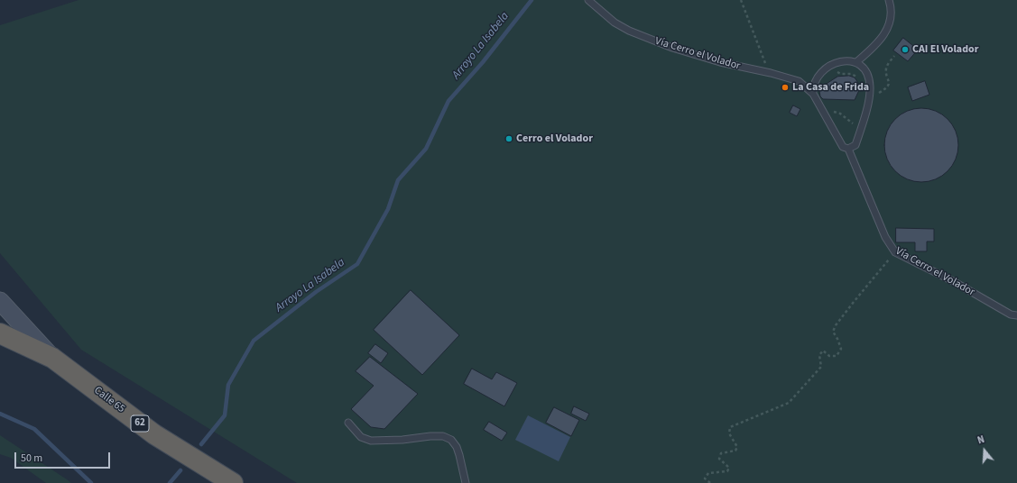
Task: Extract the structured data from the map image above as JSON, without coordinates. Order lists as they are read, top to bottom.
{
  "streets": {
    "highway": ["Calle 65", "62"],
    "lane": ["Vía Cerro el Volador"]
  },
  "crossings": [
    ["Calle 65", "62"]
  ],
  "water": ["Arroyo La Isabela"],
  "places": ["CAI El Volador", "La Casa de Frida", "Cerro el Volador"],
  "scale_bar": "50 m",
  "north": "top"
}
